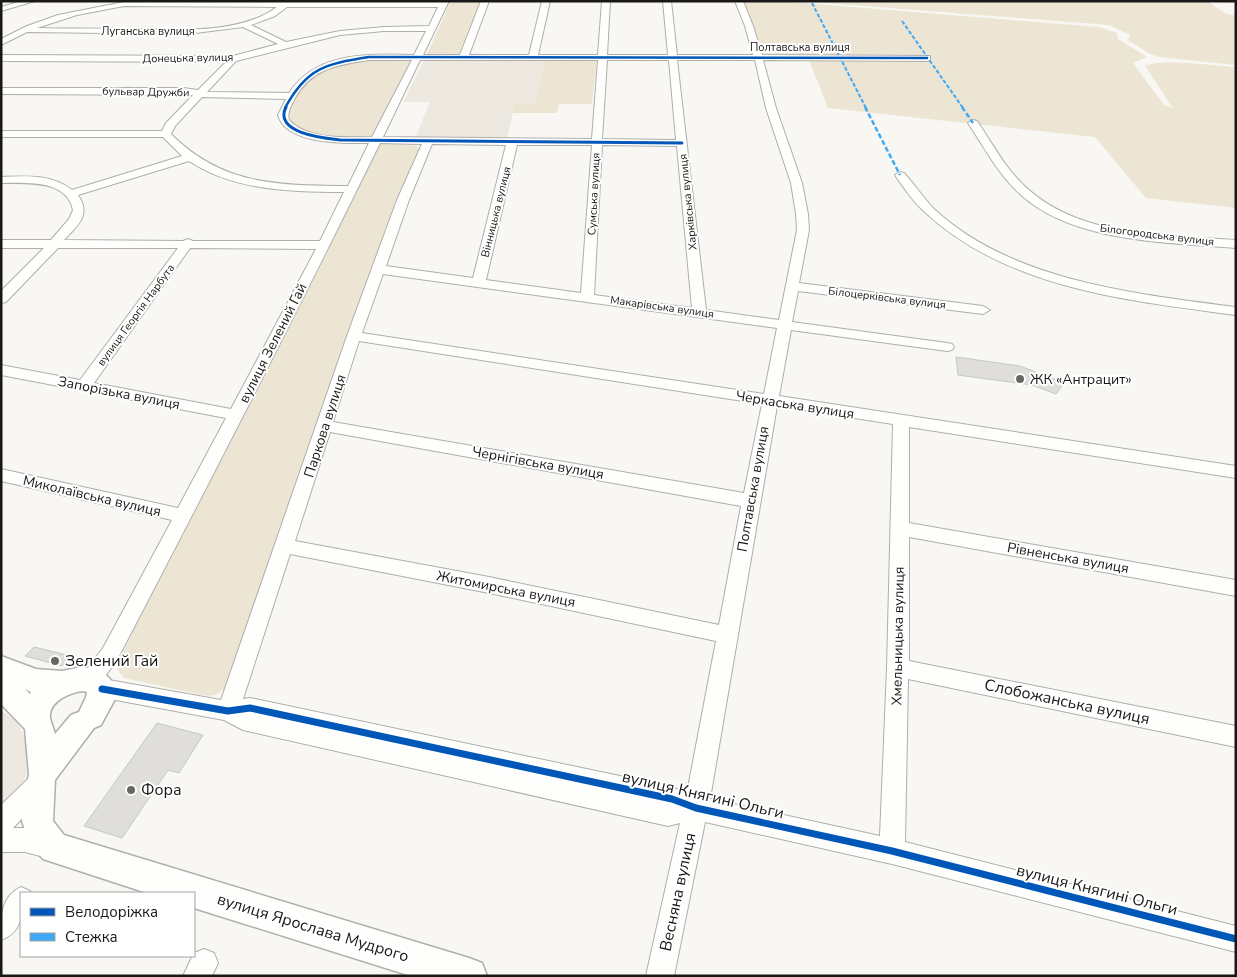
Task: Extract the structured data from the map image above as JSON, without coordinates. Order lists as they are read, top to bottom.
{
  "streets": {
    "main road": ["вулиця Ярослава Мудрого"],
    "street": [
      "Луганська вулиця",
      "Полтавська вулиця",
      "Донецька вулиця",
      "бульвар Дружби",
      "Сумська вулиця",
      "Харківська вулиця",
      "Вінницька вулиця",
      "Білогородська вулиця",
      "Білоцерківська вулиця",
      "Макарівська вулиця",
      "вулиця Георгія Нарбута",
      "вулиця Зелений Гай",
      "Запорізька вулиця",
      "Черкаська вулиця",
      "Паркова вулиця",
      "Чернігівська вулиця",
      "Миколаївська вулиця",
      "Рівненська вулиця",
      "Житомирська вулиця",
      "Хмельницька вулиця",
      "Слобожанська вулиця",
      "вулиця Княгині Ольги",
      "Весняна вулиця"
    ]
  },
  "crossings": [
    ["Полтавська вулиця", "бульвар Дружби"],
    ["Полтавська вулиця", "Сумська вулиця"],
    ["Полтавська вулиця", "Харківська вулиця"],
    ["Полтавська вулиця", "Білоцерківська вулиця"],
    ["Полтавська вулиця", "Макарівська вулиця"],
    ["Полтавська вулиця", "вулиця Зелений Гай"],
    ["Полтавська вулиця", "Черкаська вулиця"],
    ["Полтавська вулиця", "Чернігівська вулиця"],
    ["Полтавська вулиця", "Житомирська вулиця"],
    ["Полтавська вулиця", "вулиця Княгині Ольги"],
    ["Полтавська вулиця", "Весняна вулиця"],
    ["Донецька вулиця", "вулиця Зелений Гай"],
    ["Сумська вулиця", "Макарівська вулиця"],
    ["Харківська вулиця", "Макарівська вулиця"],
    ["Вінницька вулиця", "Макарівська вулиця"],
    ["Макарівська вулиця", "Паркова вулиця"],
    ["вулиця Георгія Нарбута", "вулиця Зелений Гай"],
    ["вулиця Георгія Нарбута", "Запорізька вулиця"],
    ["вулиця Зелений Гай", "Запорізька вулиця"],
    ["вулиця Зелений Гай", "Миколаївська вулиця"],
    ["вулиця Зелений Гай", "вулиця Княгині Ольги"],
    ["Черкаська вулиця", "Паркова вулиця"],
    ["Черкаська вулиця", "Хмельницька вулиця"],
    ["Паркова вулиця", "Чернігівська вулиця"],
    ["Паркова вулиця", "Житомирська вулиця"],
    ["Паркова вулиця", "вулиця Княгині Ольги"],
    ["Рівненська вулиця", "Хмельницька вулиця"],
    ["Хмельницька вулиця", "Слобожанська вулиця"],
    ["Хмельницька вулиця", "вулиця Княгині Ольги"],
    ["вулиця Княгині Ольги", "Весняна вулиця"]
  ],
  "places": ["ЖК «Антрацит»", "Зелений Гай", "Фора"],
  "legend": ["Велодоріжка", "Стежка"]
}
